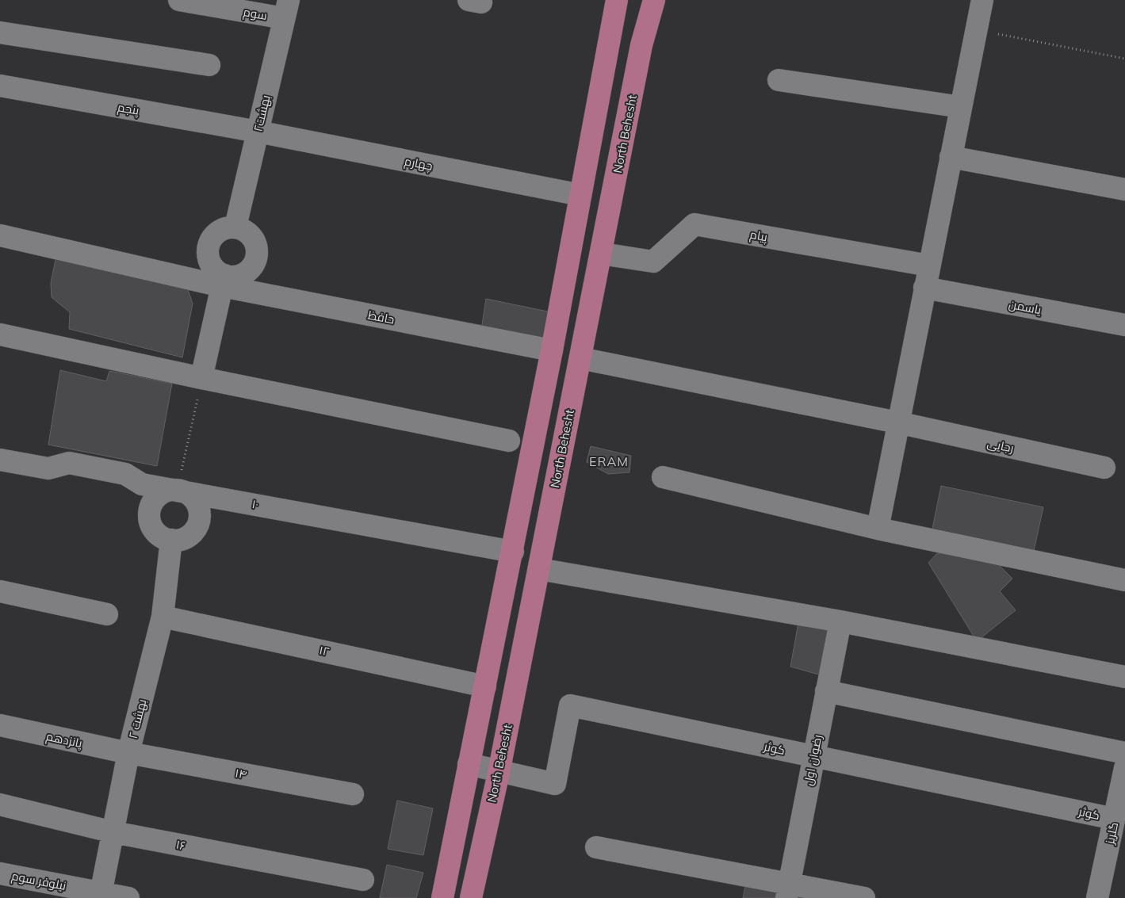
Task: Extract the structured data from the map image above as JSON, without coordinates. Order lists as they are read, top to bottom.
{
  "streets": {
    "main road": ["North Behesht"],
    "street": [
      "سوم",
      "پنجم",
      "بهشت۲",
      "چهارم",
      "پیام",
      "یاسمن",
      "حافظ",
      "رجایی",
      "۱۰",
      "۱۲",
      "بهشت ۲",
      "پانزدهم",
      "کوثر",
      "رضوان اول",
      "۱۴",
      "گلریز",
      "۱۶",
      "نیلوفر سوم"
    ]
  },
  "crossings": [
    ["سوم", "بهشت۲"],
    ["پنجم", "بهشت۲"],
    ["پنجم", "چهارم"],
    ["بهشت۲", "چهارم"],
    ["بهشت۲", "حافظ"],
    ["North Behesht", "پیام"],
    ["North Behesht", "رجایی"],
    ["North Behesht", "کوثر"],
    ["۱۰", "بهشت ۲"],
    ["۱۲", "بهشت ۲"],
    ["بهشت ۲", "پانزدهم"],
    ["بهشت ۲", "۱۴"],
    ["بهشت ۲", "۱۶"],
    ["بهشت ۲", "نیلوفر سوم"],
    ["پانزدهم", "۱۴"],
    ["کوثر", "رضوان اول"],
    ["کوثر", "گلریز"]
  ],
  "districts": ["ERAM"]
}
